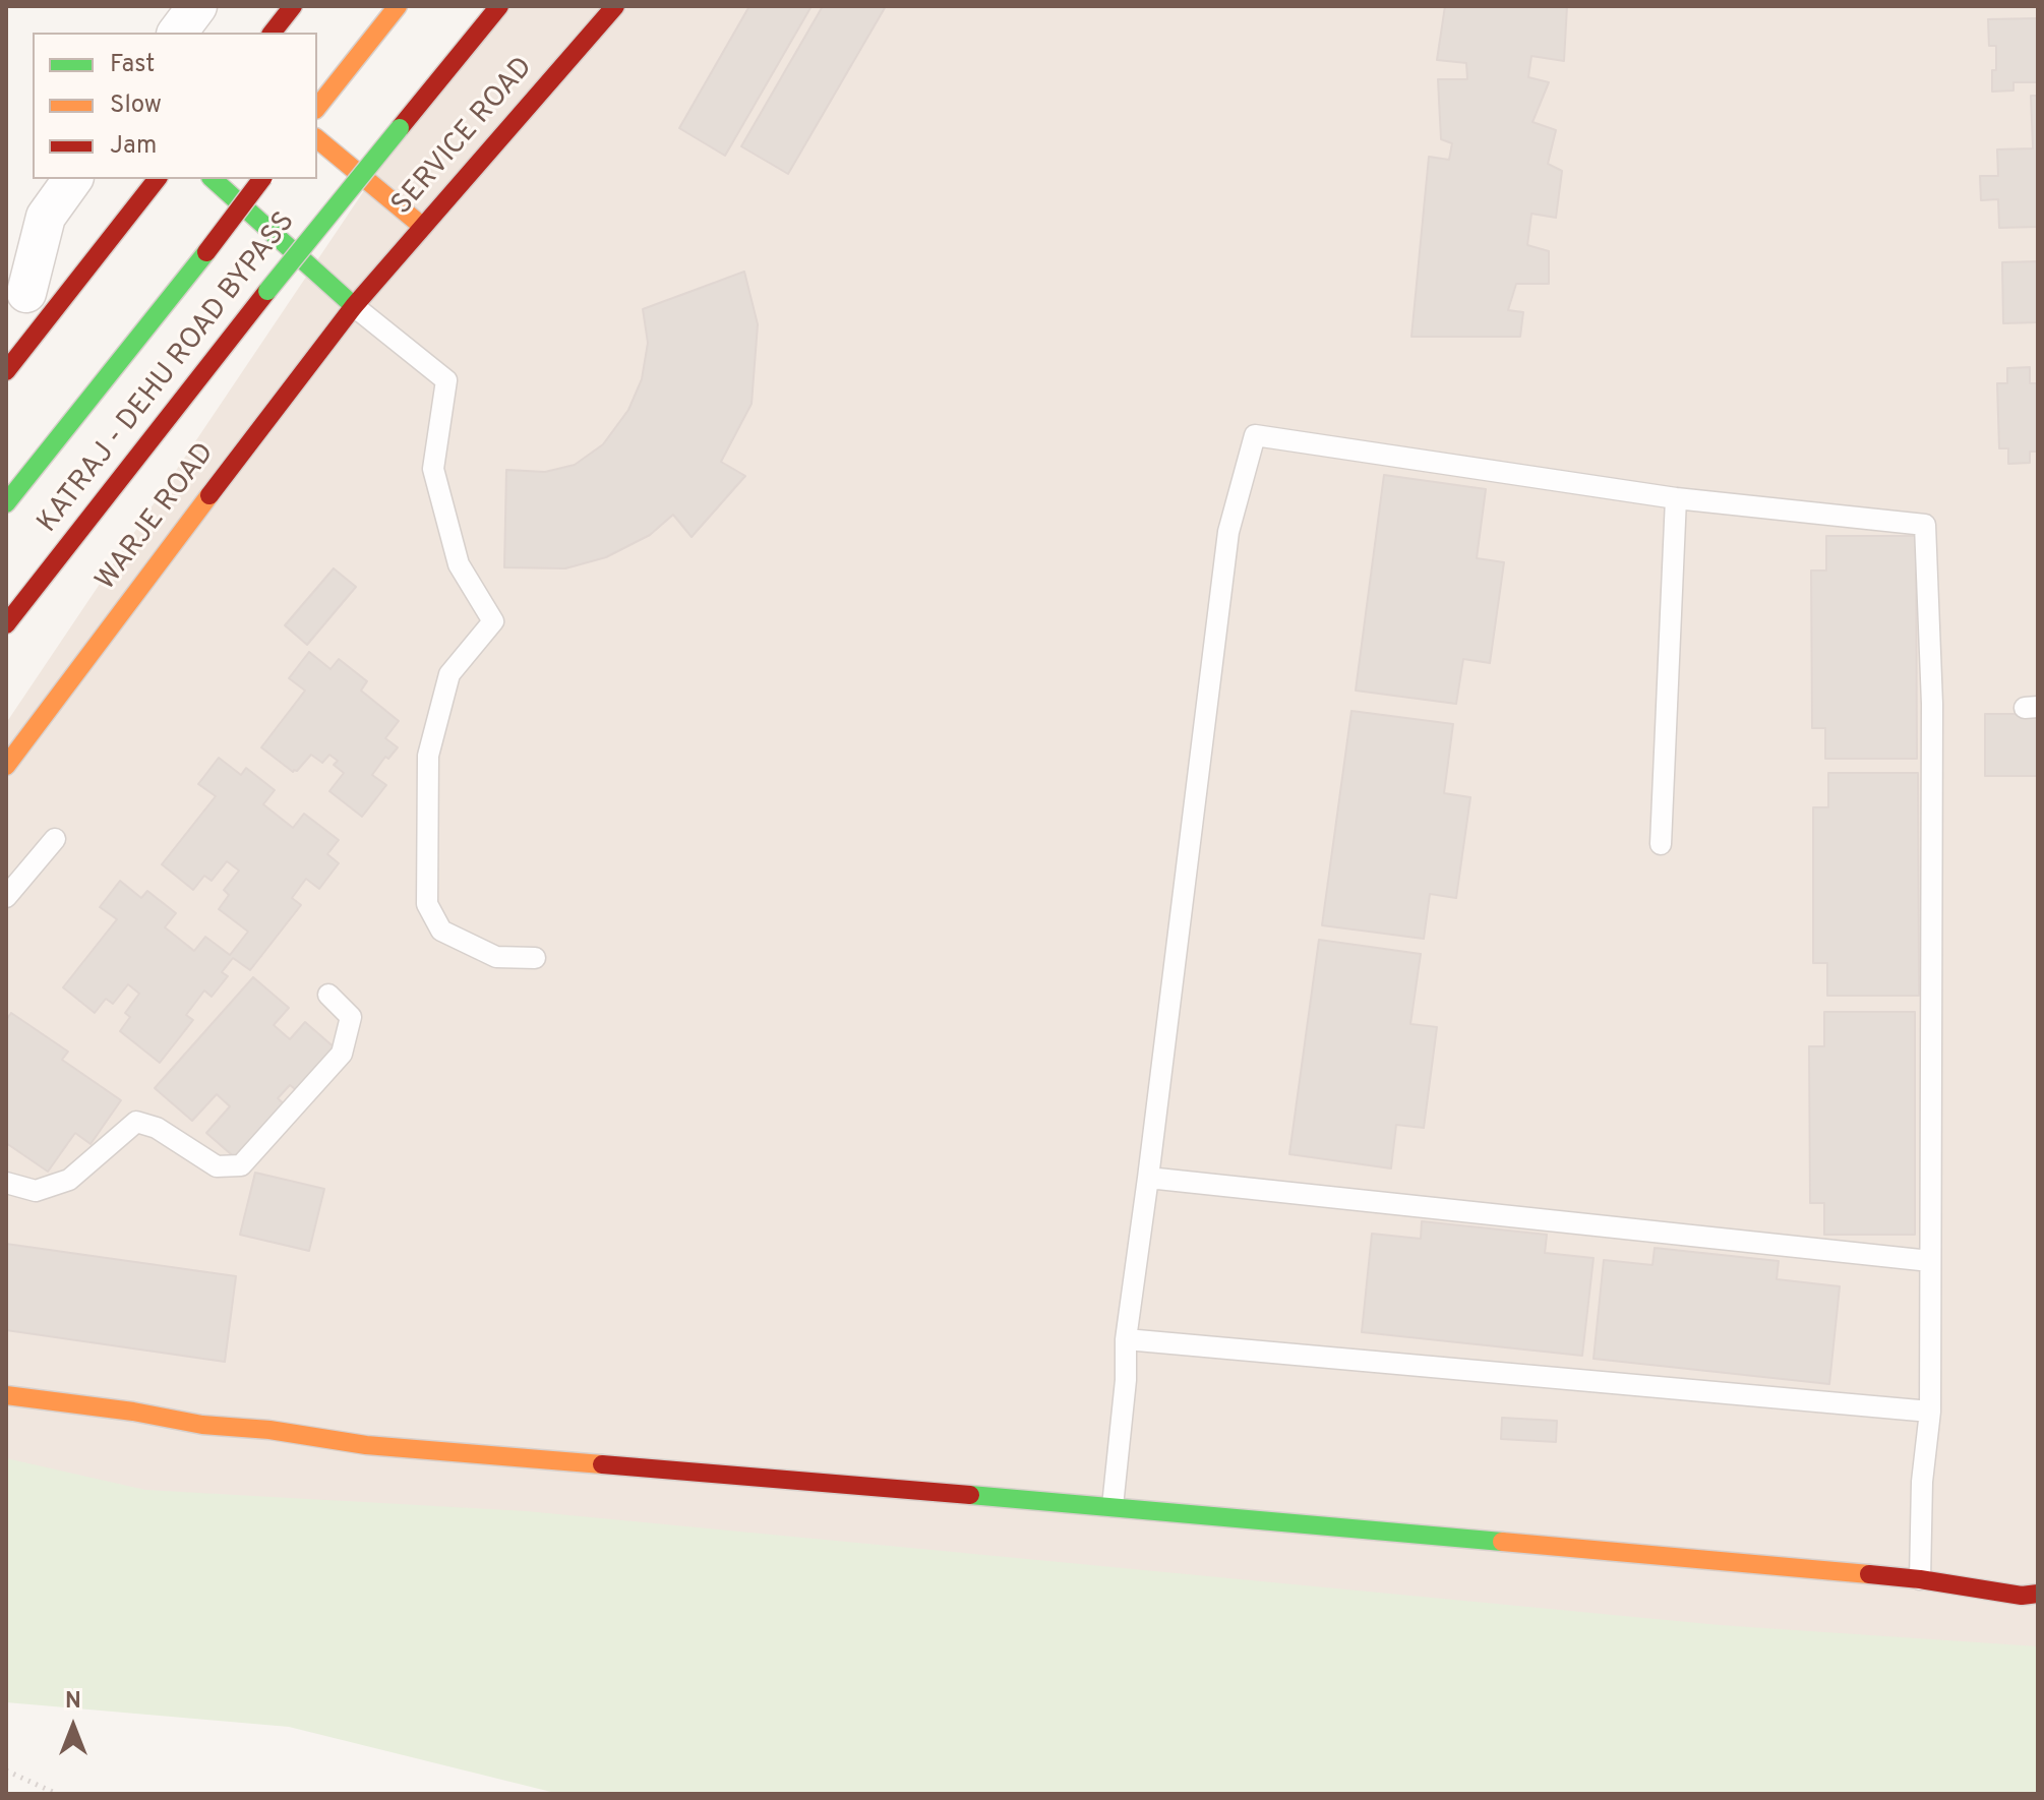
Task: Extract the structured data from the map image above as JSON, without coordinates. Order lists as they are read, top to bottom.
{
  "streets": {
    "main road": ["SERVICE ROAD", "KATRAJ - DEHU ROAD BYPASS", "WARJE ROAD"]
  },
  "crossings": [
    ["SERVICE ROAD", "WARJE ROAD"]
  ],
  "legend": ["Fast", "Slow", "Jam"],
  "north": "top"
}
